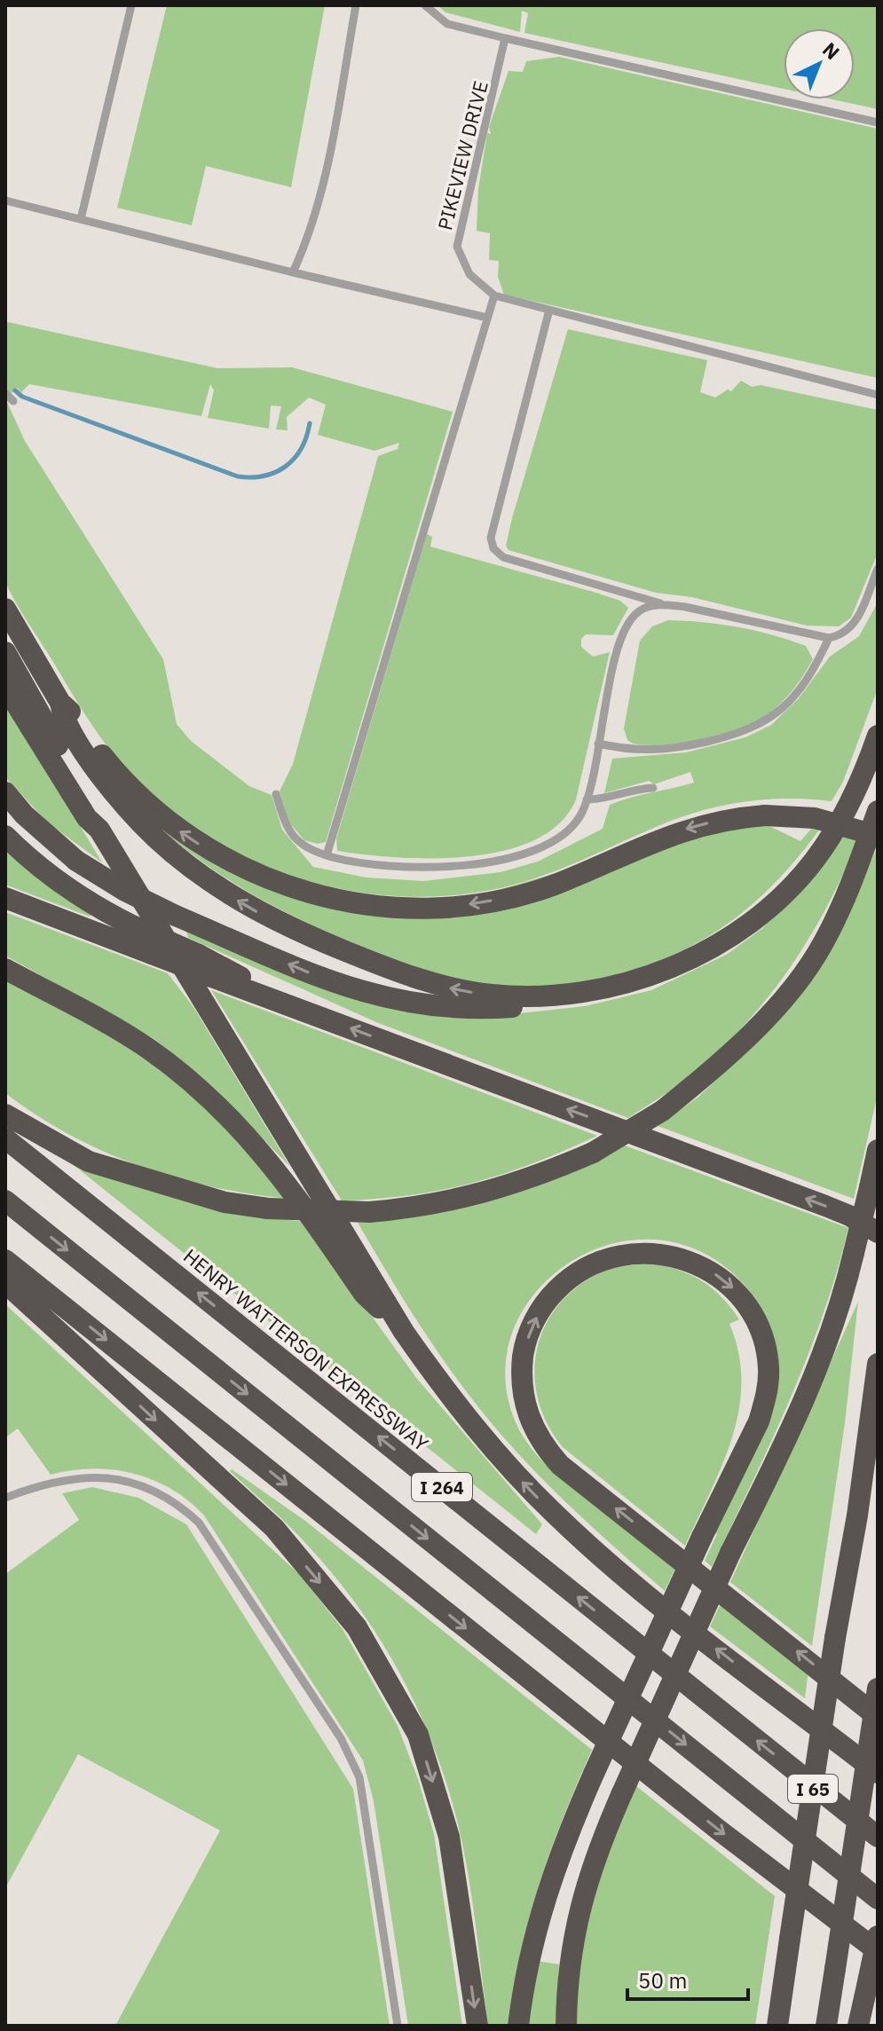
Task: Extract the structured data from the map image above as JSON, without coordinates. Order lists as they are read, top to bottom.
{
  "streets": {
    "highway": ["HENRY WATTERSON EXPRESSWAY", "I 264", "I 65"],
    "lane": ["PIKEVIEW DRIVE"]
  },
  "scale_bar": "50 m",
  "north": "top right"
}
